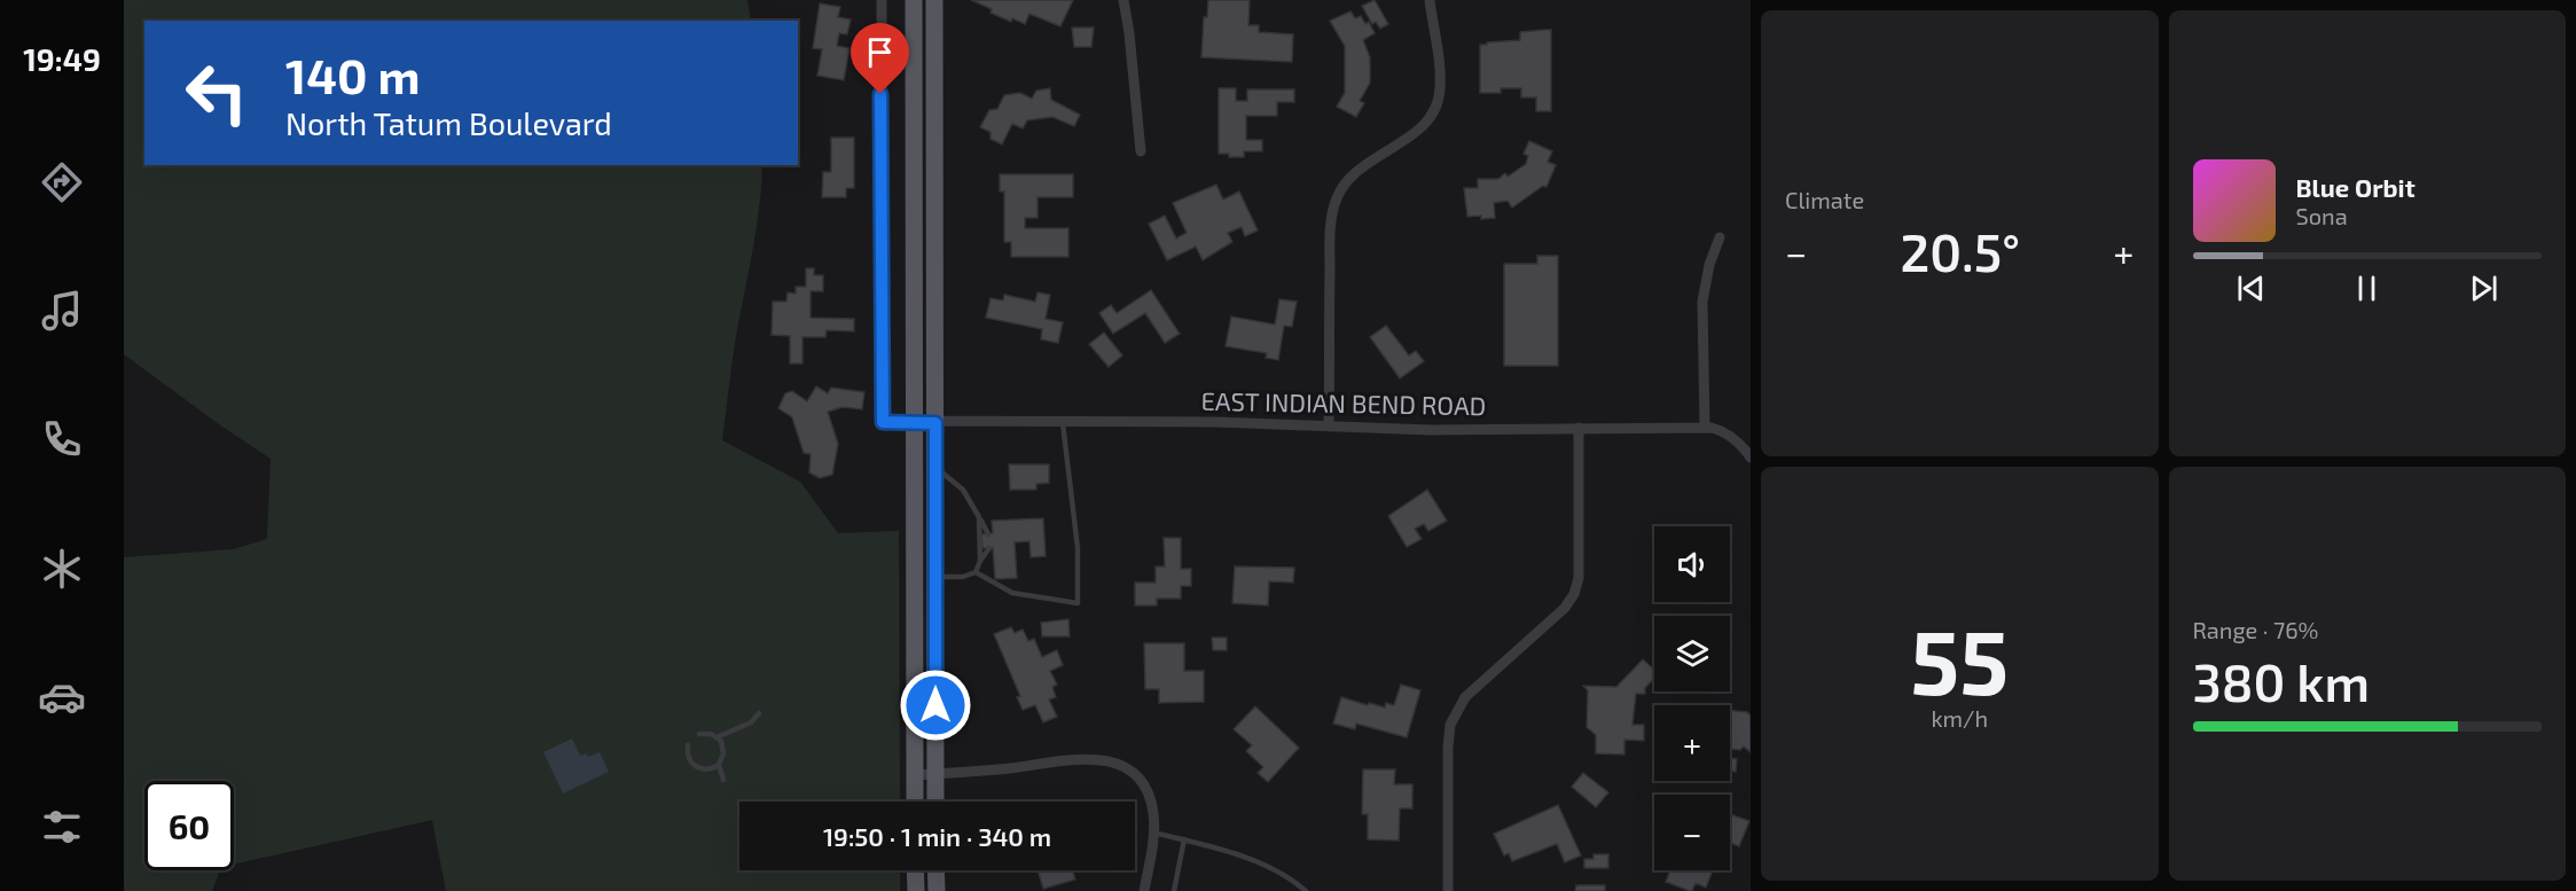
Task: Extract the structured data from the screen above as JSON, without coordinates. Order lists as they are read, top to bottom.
{
  "streets": {
    "street": ["EAST INDIAN BEND ROAD"]
  },
  "page": {
    "tabs": "19:49",
    "tile": [
      "Climate",
      ["55", "km/h"],
      ["Range · 76%", "380 km"]
    ],
    "turn": ["140 m", "North Tatum Boulevard"],
    "song": ["Blue Orbit", "Sona"],
    "heat": ["−", "20.5°", "+"],
    "map_buttons": ["+", "−"],
    "limit": "60",
    "trip": "19:50 · 1 min · 340 m"
  }
}
